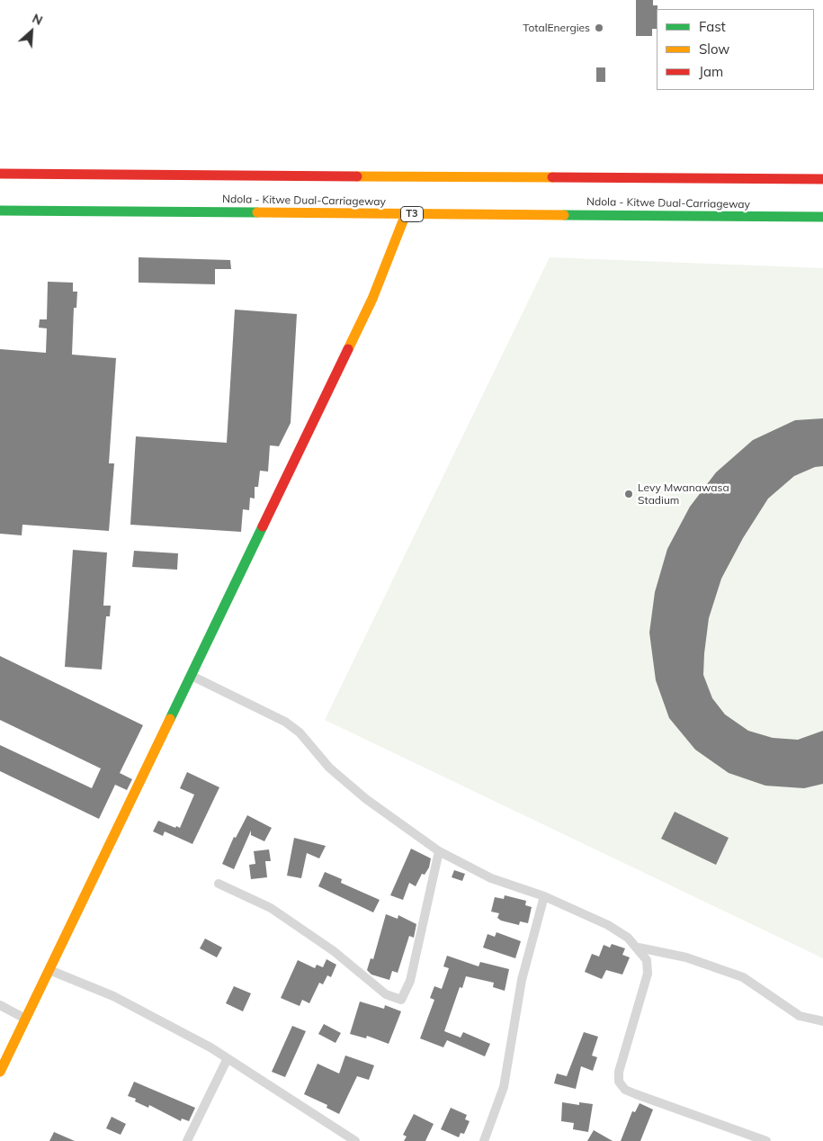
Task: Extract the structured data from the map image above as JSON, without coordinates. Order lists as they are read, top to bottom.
{
  "streets": {
    "main road": ["Ndola - Kitwe Dual-Carriageway", "T3"]
  },
  "places": ["TotalEnergies", "Levy Mwanawasa Stadium"],
  "legend": ["Fast", "Slow", "Jam"],
  "north": "top right"
}
